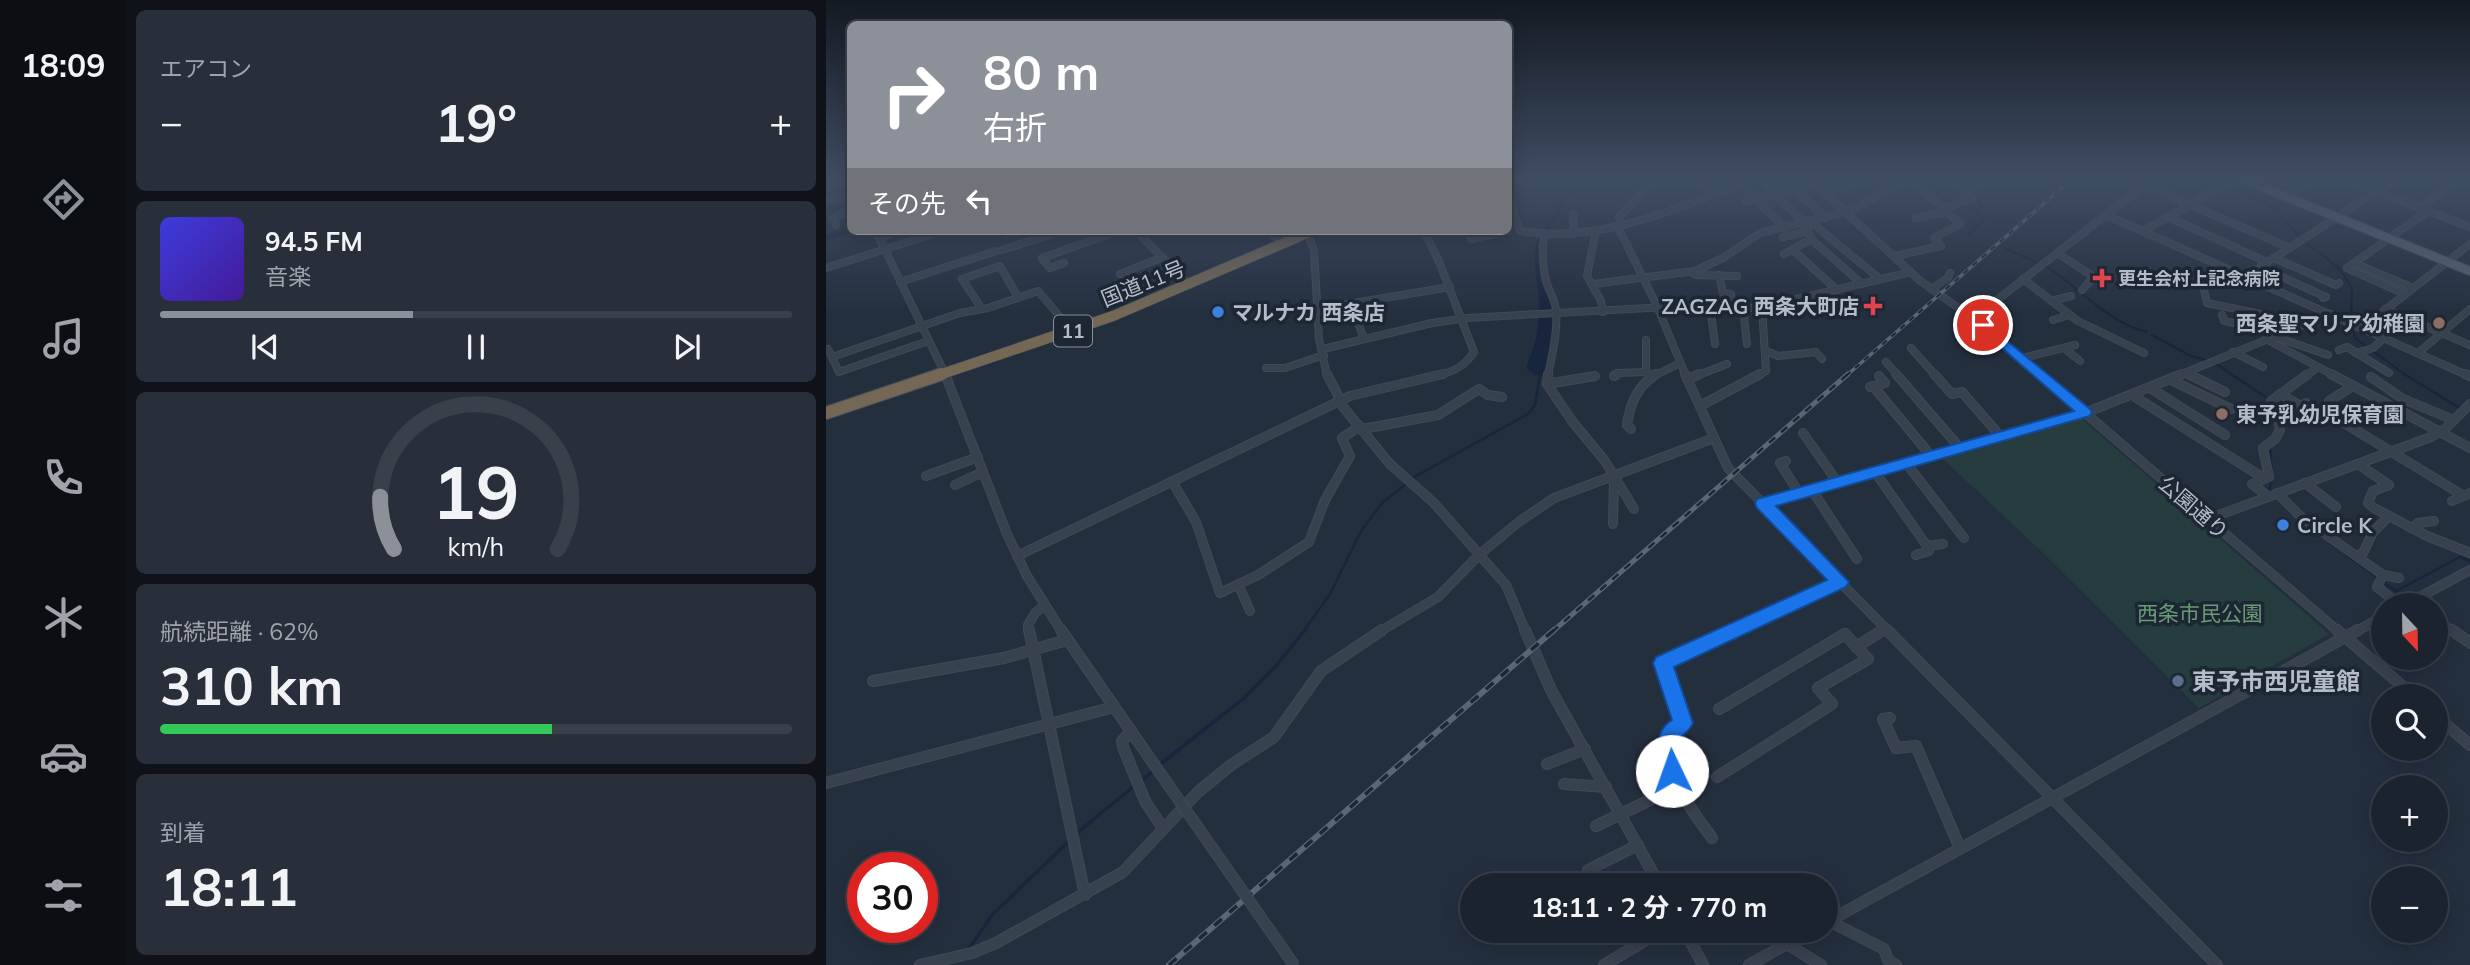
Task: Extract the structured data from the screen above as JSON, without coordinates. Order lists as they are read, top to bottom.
{
  "streets": {
    "highway": ["国道11号", "11"],
    "street": ["公園通り"]
  },
  "parks": ["西条市民公園"],
  "places": {
    "health": ["更生会村上記念病院", "ZAGZAG 西条大町店"],
    "other": [
      "マルナカ 西条店",
      "西条聖マリア幼稚園",
      "東予乳幼児保育園",
      "Circle K",
      "東予市西児童館"
    ]
  },
  "north": "bottom",
  "page": {
    "tabs": "18:09",
    "tile": [
      "エアコン",
      ["航続距離 · 62%", "310 km"],
      ["到着", "18:11"]
    ],
    "turn": ["80 m", "右折"],
    "heat": ["−", "19°", "+"],
    "then": "その先",
    "song": ["94.5 FM", "音楽"],
    "map_buttons": ["+", "−"],
    "limit": "30",
    "trip": "18:11 · 2 分 · 770 m",
    "gauge": ["19", "km/h"]
  }
}
